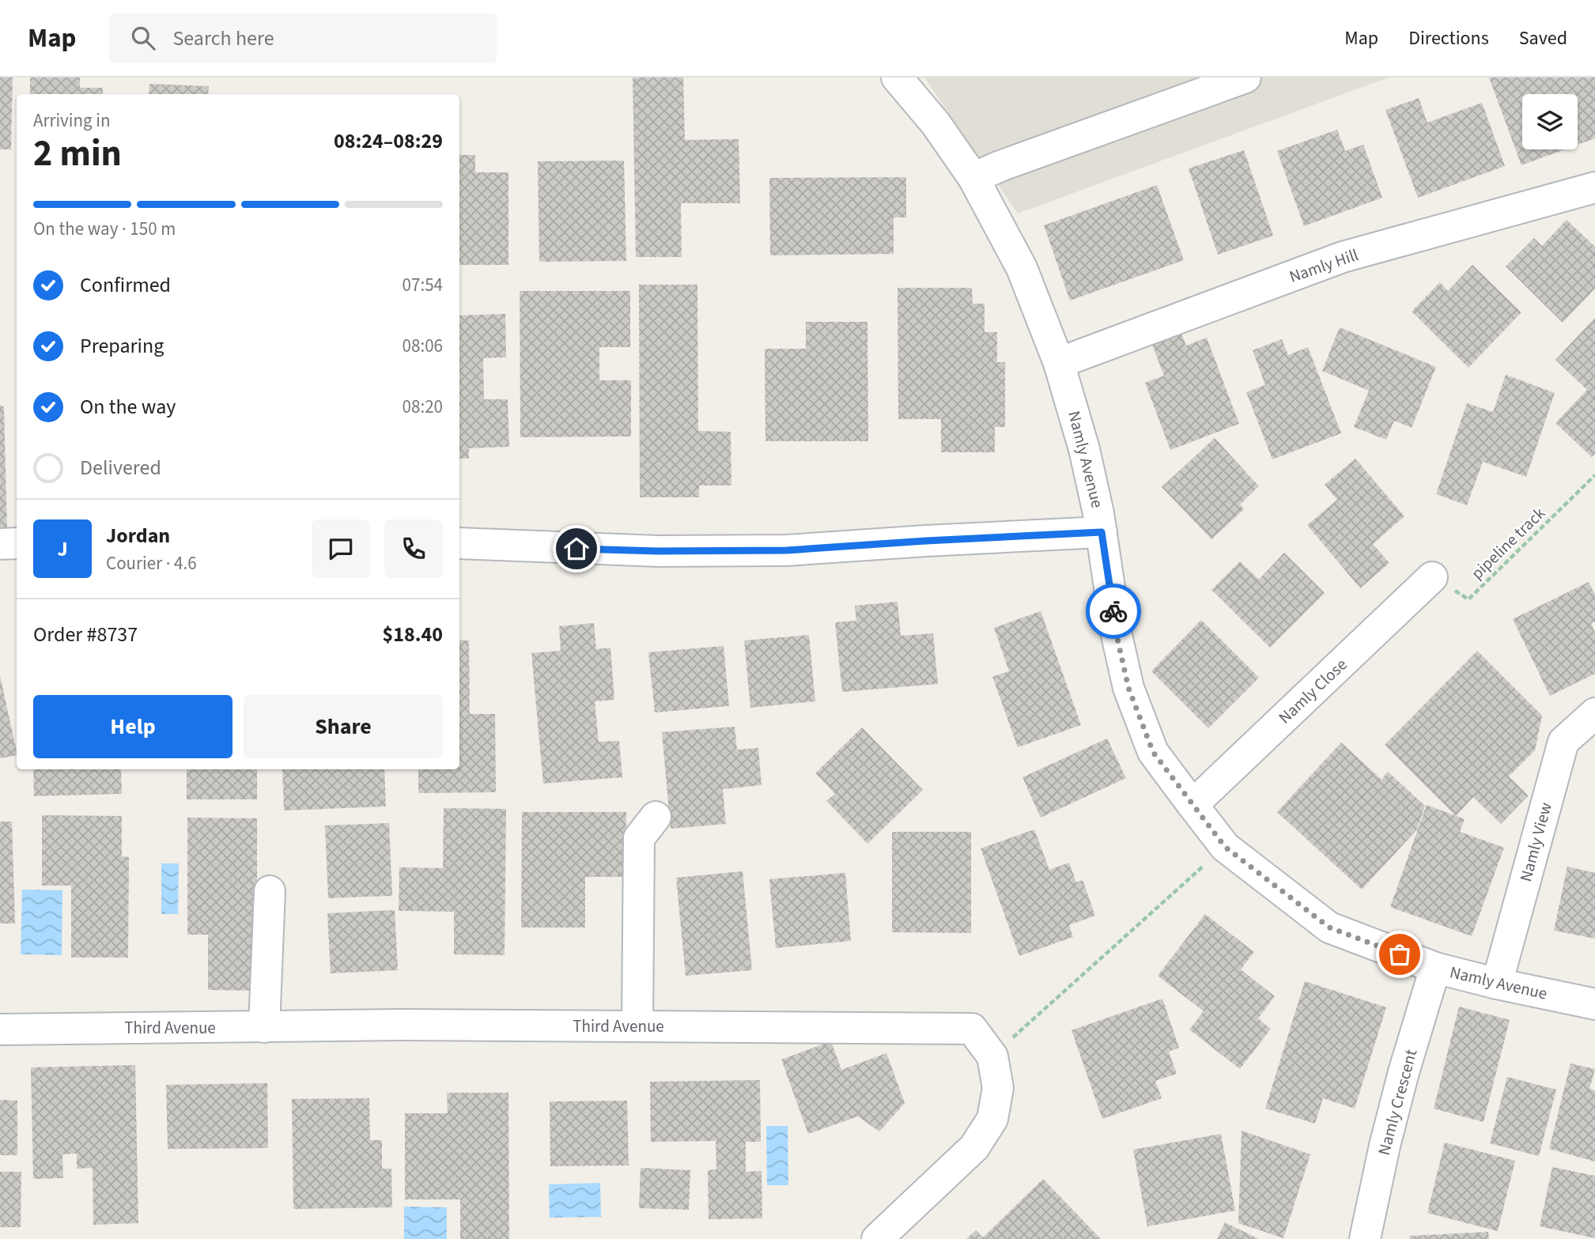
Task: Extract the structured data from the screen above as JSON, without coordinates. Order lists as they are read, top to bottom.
{
  "streets": {
    "street": [
      "Namly Hill",
      "Namly Avenue",
      "Namly Close",
      "Namly View",
      "Third Avenue",
      "Namly Crescent"
    ],
    "path": ["pipeline track"]
  },
  "crossings": [
    ["Namly Hill", "Namly Avenue"],
    ["Namly Avenue", "Namly Close"],
    ["Namly Avenue", "Namly View"],
    ["Namly Avenue", "Namly Crescent"],
    ["pipeline track", "Namly Close"]
  ],
  "page": {
    "header": "Map",
    "search": "Search here",
    "nav": ["Map", "Directions", "Saved"],
    "heading": ["2 min", "Arriving in", "08:24–08:29"],
    "panel": [
      "Jordan",
      "Courier · 4.6",
      "Order #8737",
      "$18.40"
    ],
    "bar": "On the way · 150 m",
    "list": [
      ["Confirmed", "07:54"],
      ["Preparing", "08:06"],
      ["On the way", "08:20"],
      "Delivered"
    ],
    "round": "J",
    "buttons": ["Help", "Share"]
  }
}
